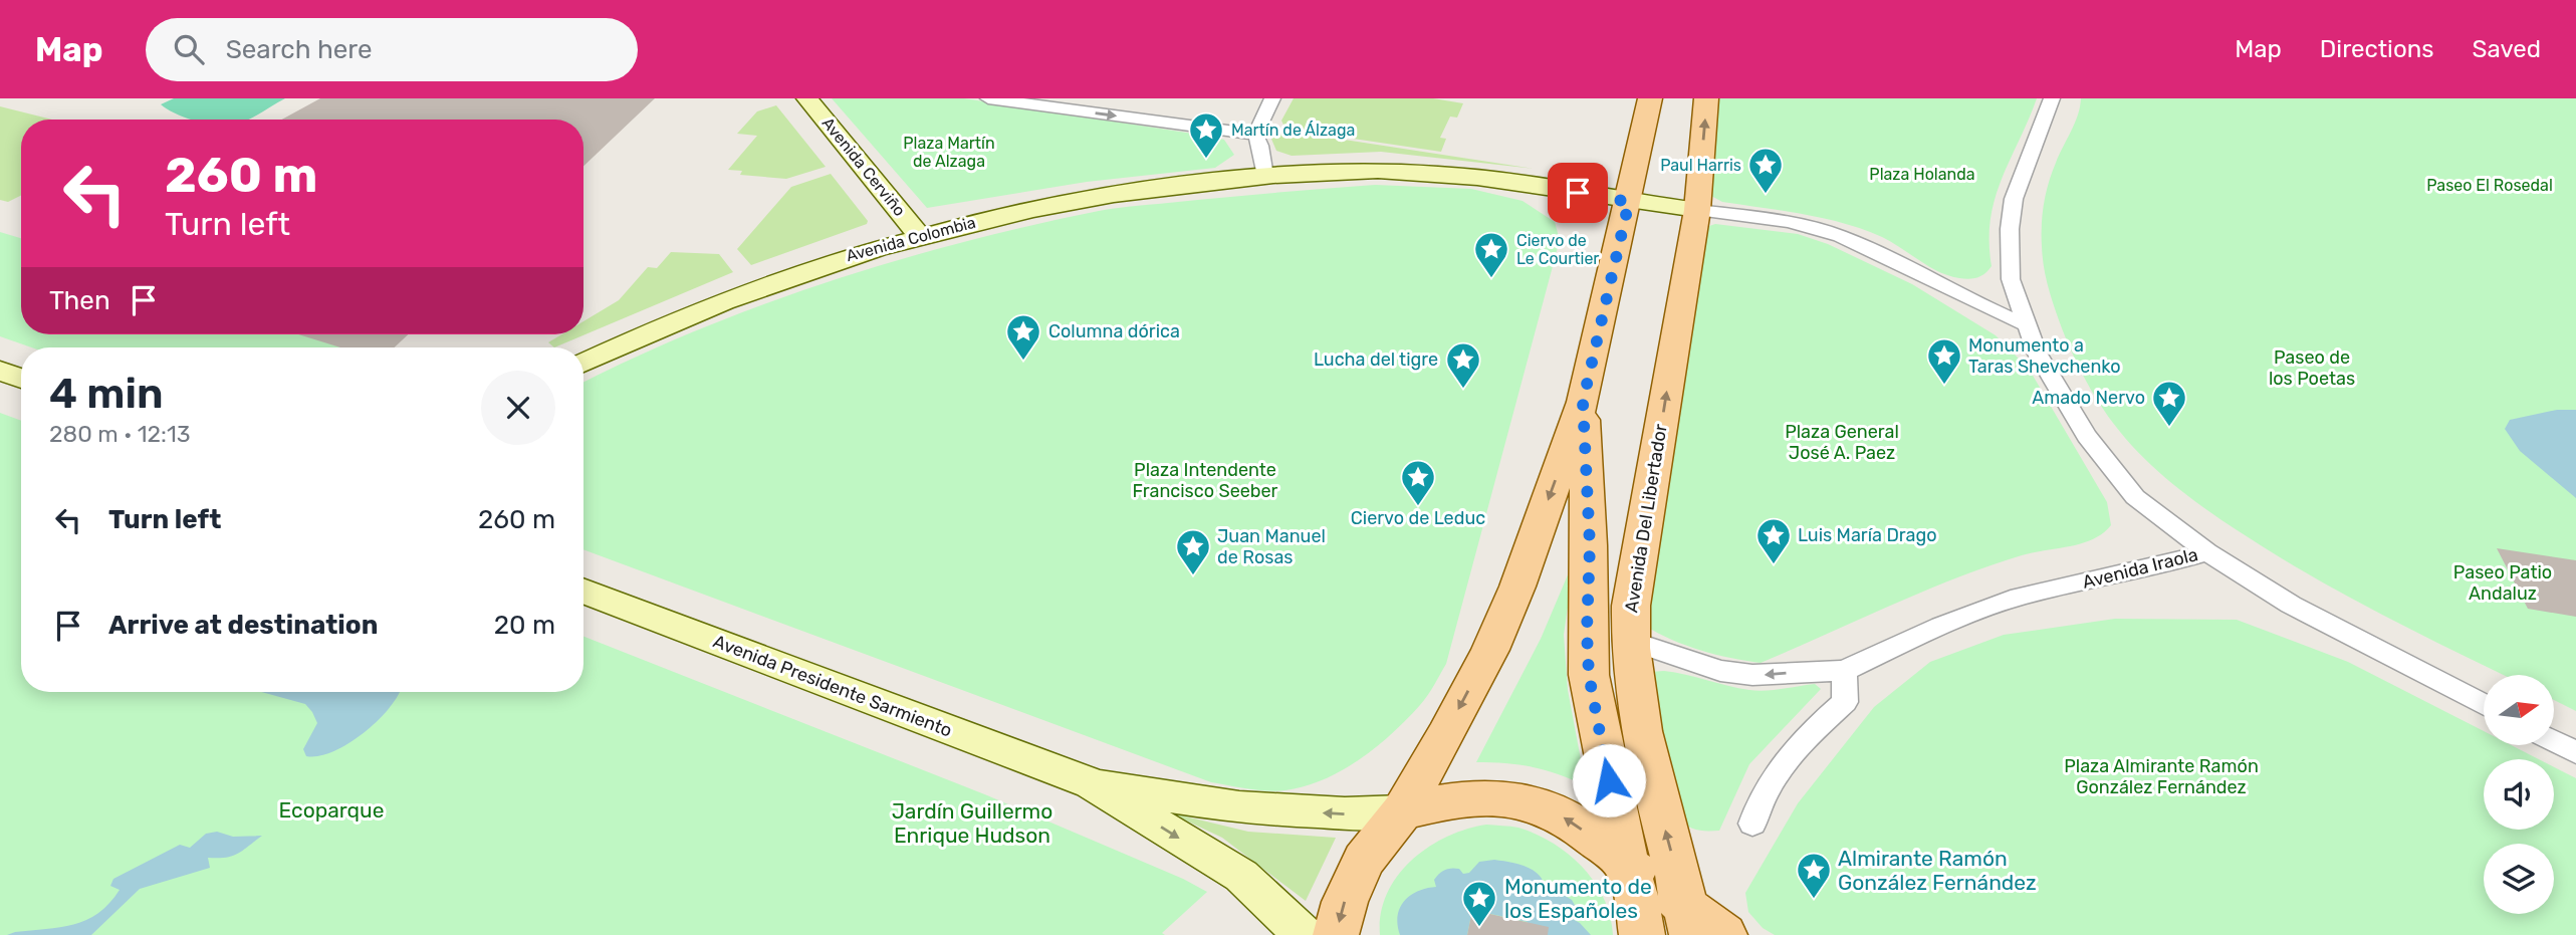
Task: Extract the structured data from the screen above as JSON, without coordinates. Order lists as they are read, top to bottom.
{
  "streets": {
    "main road": [
      "Avenida Cerviño",
      "Avenida Colombia",
      "Avenida Del Libertador",
      "Avenida Presidente Sarmiento"
    ],
    "street": ["Avenida Iraola"]
  },
  "crossings": [
    ["Avenida Cerviño", "Avenida Colombia"],
    ["Avenida Colombia", "Avenida Del Libertador"],
    ["Avenida Del Libertador", "Avenida Iraola"],
    ["Avenida Del Libertador", "Avenida Presidente Sarmiento"]
  ],
  "parks": [
    "Plaza Martín de Alzaga",
    "Plaza Holanda",
    "Paseo El Rosedal",
    "Paseo de los Poetas",
    "Plaza General José A. Paez",
    "Plaza Intendente Francisco Seeber",
    "Paseo Patio Andaluz",
    "Plaza Almirante Ramón González Fernández",
    "Ecoparque",
    "Jardín Guillermo Enrique Hudson"
  ],
  "places": {
    "place": [
      "Martín de Álzaga",
      "Paul Harris",
      "Ciervo de Le Courtier",
      "Columna dórica",
      "Monumento a Taras Shevchenko",
      "Lucha del tigre",
      "Amado Nervo",
      "Ciervo de Leduc",
      "Luis María Drago",
      "Juan Manuel de Rosas",
      "Almirante Ramón González Fernández",
      "Monumento de los Españoles"
    ]
  },
  "north": "right",
  "page": {
    "header": "Map",
    "search": "Search here",
    "nav": ["Map", "Directions", "Saved"],
    "turn": ["260 m", "Turn left"],
    "then": "Then",
    "heading": ["4 min", "280 m · 12:13"],
    "list": [
      {
        "name": "Turn left",
        "value": "260 m"
      },
      {
        "name": "Arrive at destination",
        "value": "20 m"
      }
    ]
  }
}
